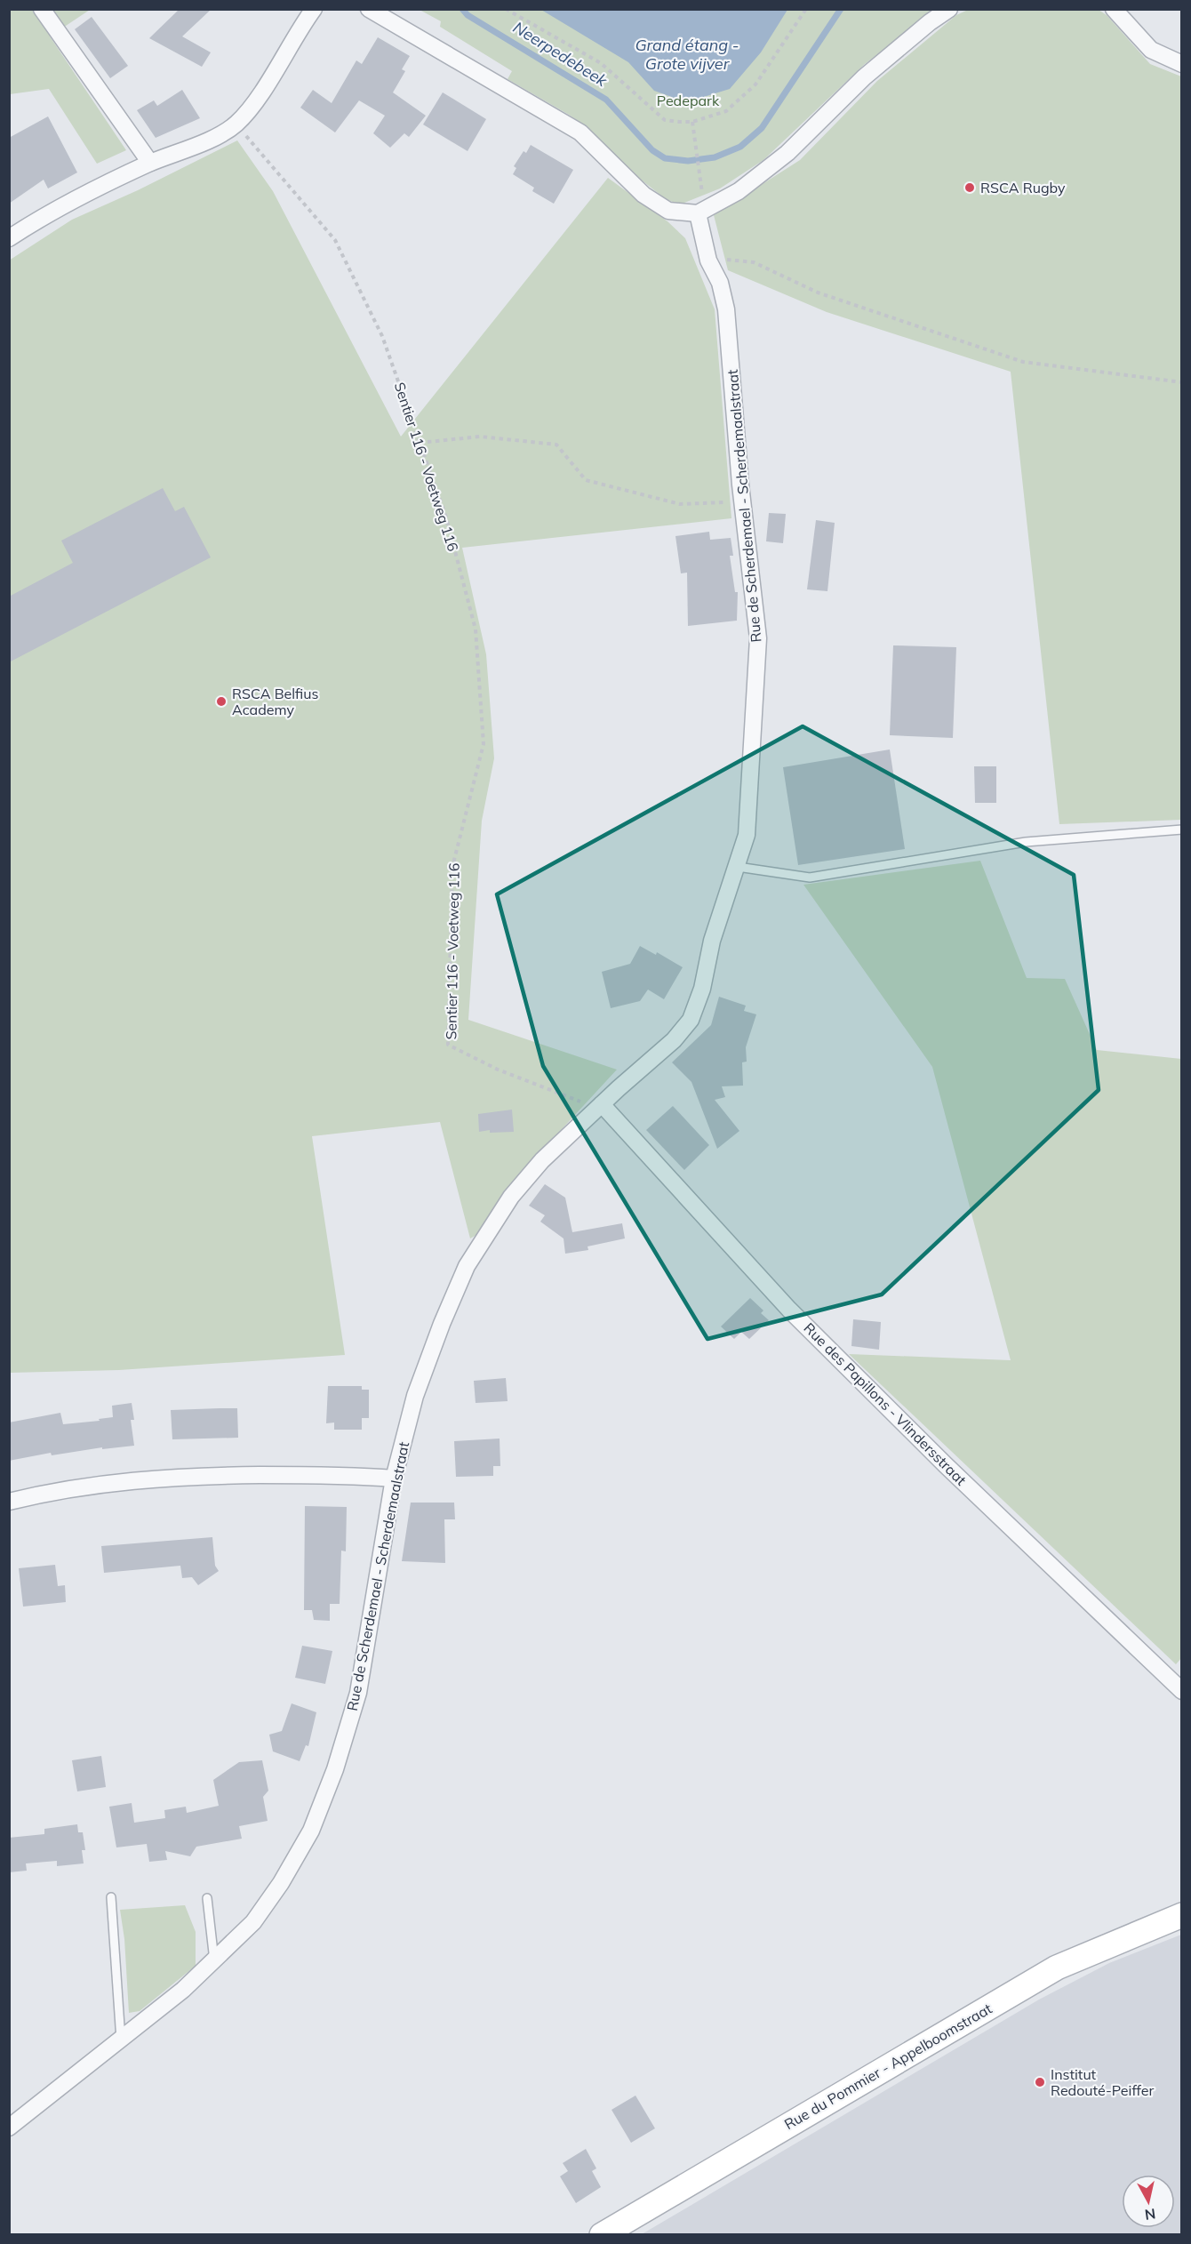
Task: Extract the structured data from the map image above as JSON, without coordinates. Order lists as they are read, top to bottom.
{
  "streets": {
    "street": ["Rue de Scherdemael - Scherdemaalstraat", "Rue des Papillons - Vlindersstraat", "Rue du Pommier - Appelboomstraat"],
    "path": ["Sentier 116 - Voetweg 116"]
  },
  "crossings": [
    ["Sentier 116 - Voetweg 116", "Rue de Scherdemael - Scherdemaalstraat"],
    ["Sentier 116 - Voetweg 116", "Rue des Papillons - Vlindersstraat"],
    ["Rue de Scherdemael - Scherdemaalstraat", "Rue des Papillons - Vlindersstraat"]
  ],
  "water": ["Grand étang - Grote vijver", "Neerpedebeek"],
  "parks": ["Pedepark"],
  "places": ["RSCA Rugby", "RSCA Belfius Academy", "Institut Redouté-Peiffer"],
  "north": "bottom"
}
